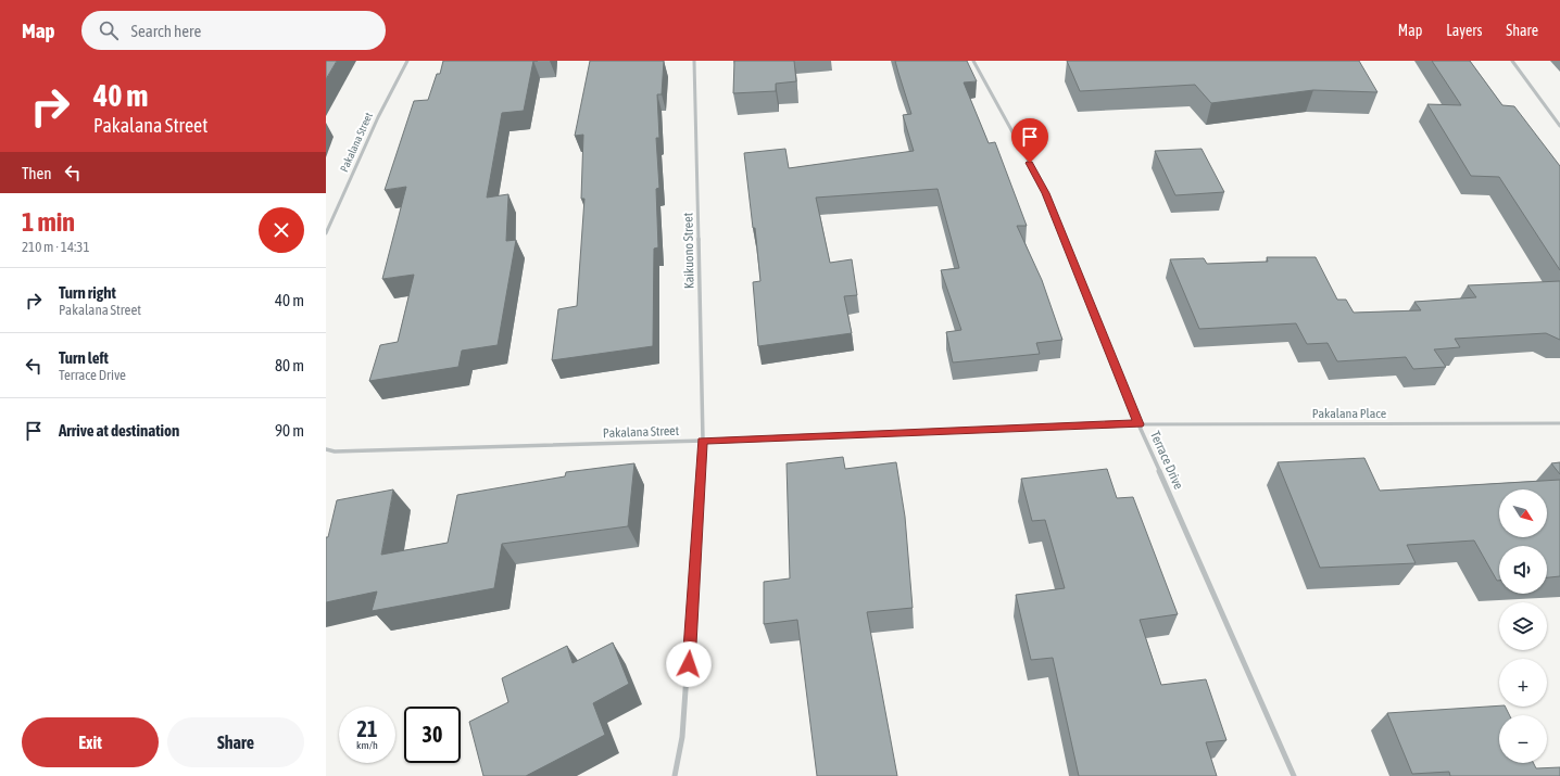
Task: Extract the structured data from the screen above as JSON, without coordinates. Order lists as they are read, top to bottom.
{
  "streets": {
    "street": ["Pakalana Street", "Kaikuono Street", "Terrace Drive"],
    "lane": ["Pakalana Place"]
  },
  "crossings": [
    ["Pakalana Street", "Kaikuono Street"],
    ["Pakalana Street", "Pakalana Place"],
    ["Pakalana Street", "Terrace Drive"],
    ["Pakalana Place", "Terrace Drive"]
  ],
  "north": "bottom right",
  "page": {
    "header": "Map",
    "search": "Search here",
    "nav": ["Map", "Layers", "Share"],
    "turn": ["40 m", "Pakalana Street"],
    "then": "Then",
    "heading": ["1 min", "210 m · 14:31"],
    "list": [
      {
        "name": "Turn right",
        "note": "Pakalana Street",
        "value": "40 m"
      },
      {
        "name": "Turn left",
        "note": "Terrace Drive",
        "value": "80 m"
      },
      {
        "name": "Arrive at destination",
        "value": "90 m"
      }
    ],
    "map_buttons": ["+", "−"],
    "speed": "21 km/h",
    "limit": "30",
    "buttons": ["Exit", "Share"]
  }
}
